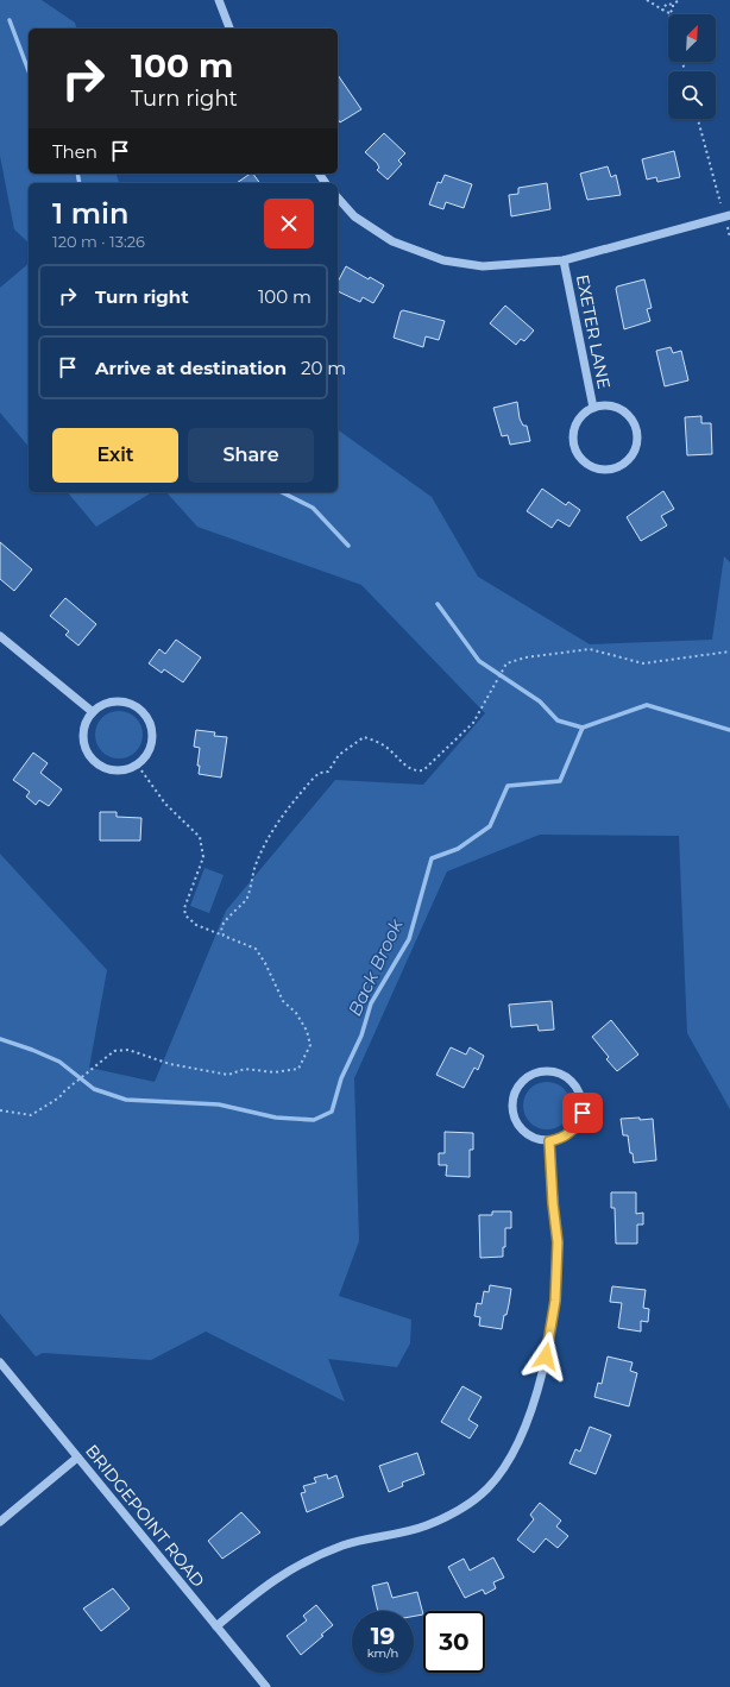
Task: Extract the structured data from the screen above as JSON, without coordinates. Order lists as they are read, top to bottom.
{
  "streets": {
    "street": ["EXETER LANE", "BRIDGEPOINT ROAD"]
  },
  "water": ["Back Brook"],
  "north": "top right",
  "page": {
    "turn": ["100 m", "Turn right"],
    "then": "Then",
    "heading": ["1 min", "120 m · 13:26"],
    "list": [
      {
        "name": "Turn right",
        "value": "100 m"
      },
      {
        "name": "Arrive at destination",
        "value": "20 m"
      }
    ],
    "buttons": ["Exit", "Share"],
    "speed": "19 km/h",
    "limit": "30"
  }
}
